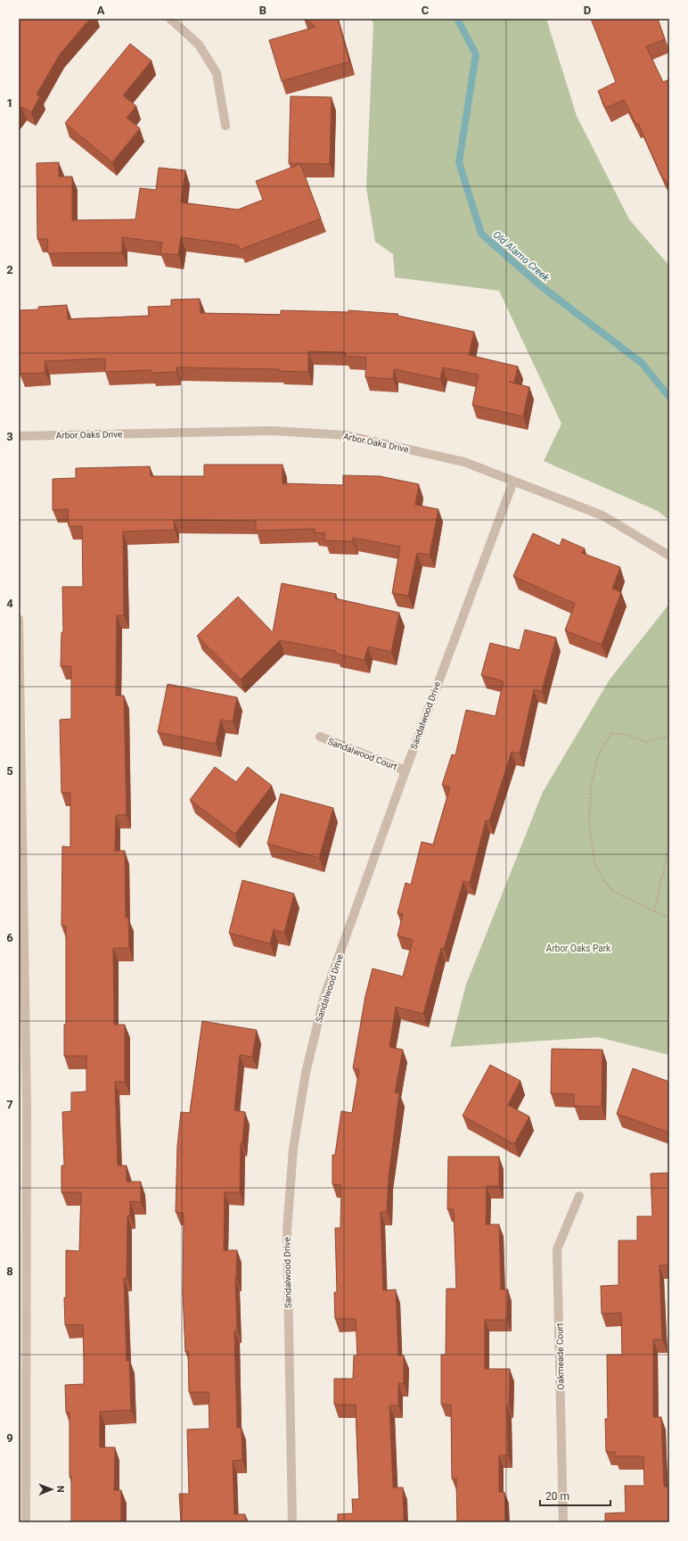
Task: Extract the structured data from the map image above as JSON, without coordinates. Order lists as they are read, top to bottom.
{
  "streets": {
    "street": [
      "Arbor Oaks Drive",
      "Sandalwood Drive",
      "Sandalwood Court",
      "Oakmeade Court"
    ]
  },
  "crossings": [
    ["Arbor Oaks Drive", "Sandalwood Drive"],
    ["Sandalwood Drive", "Sandalwood Court"]
  ],
  "water": ["Old Alamo Creek"],
  "parks": ["Arbor Oaks Park"],
  "scale_bar": "20 m",
  "north": "right",
  "grid": {
    "columns": [
      "A",
      "B",
      "C",
      "D"
    ],
    "rows": [
      "1",
      "2",
      "3",
      "4",
      "5",
      "6",
      "7",
      "8",
      "9"
    ]
  }
}
